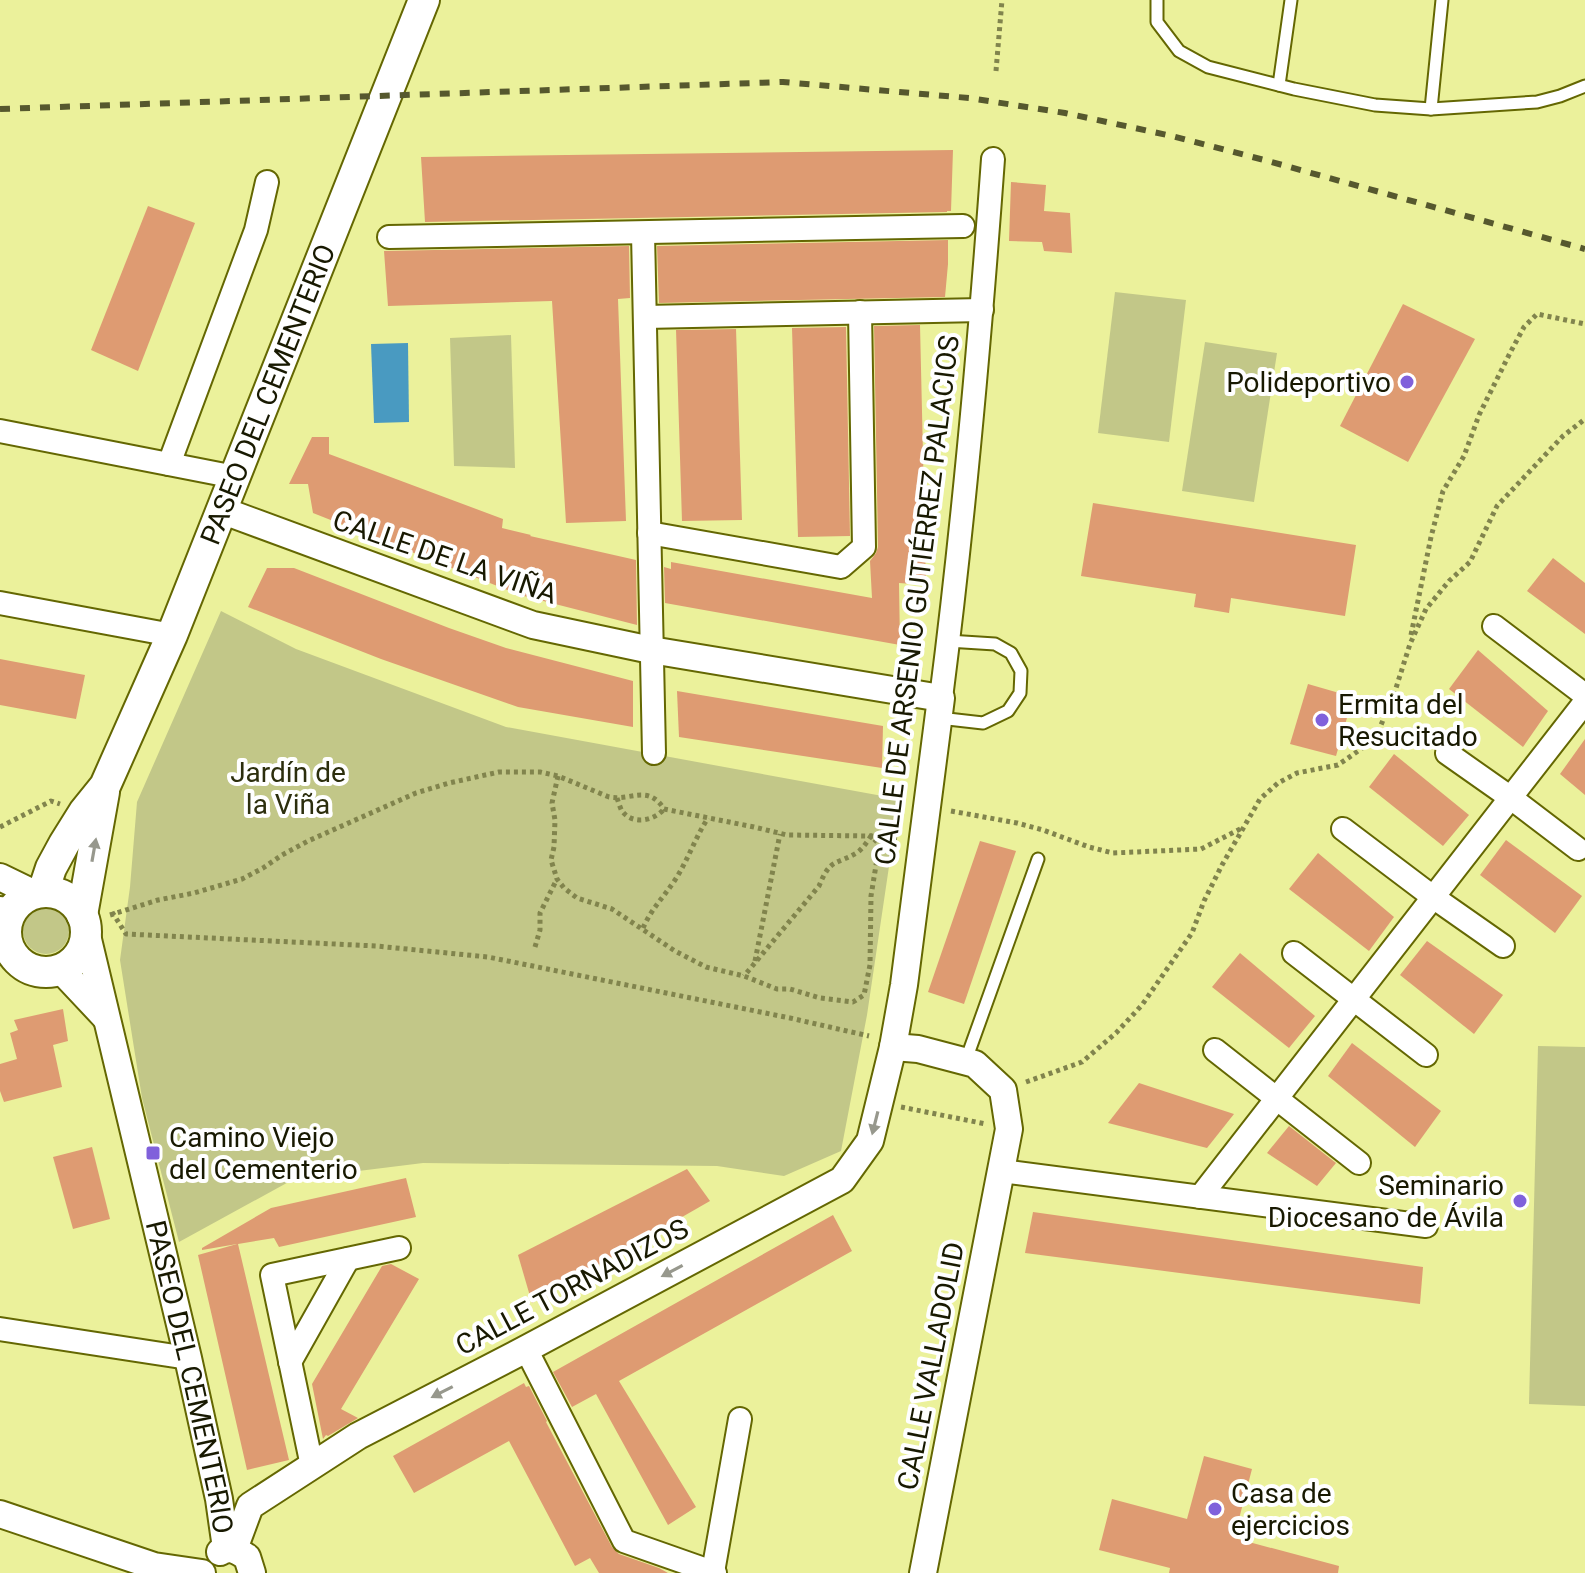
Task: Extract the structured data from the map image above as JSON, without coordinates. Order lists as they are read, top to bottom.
{
  "streets": {
    "main road": ["PASEO DEL CEMENTERIO"],
    "street": [
      "CALLE DE LA VIÑA",
      "CALLE DE ARSENIO GUTIÉRREZ PALACIOS",
      "CALLE TORNADIZOS",
      "CALLE VALLADOLID"
    ]
  },
  "crossings": [
    ["PASEO DEL CEMENTERIO", "CALLE DE LA VIÑA"],
    ["PASEO DEL CEMENTERIO", "CALLE TORNADIZOS"],
    ["CALLE DE LA VIÑA", "CALLE DE ARSENIO GUTIÉRREZ PALACIOS"],
    ["CALLE DE ARSENIO GUTIÉRREZ PALACIOS", "CALLE TORNADIZOS"],
    ["CALLE DE ARSENIO GUTIÉRREZ PALACIOS", "CALLE VALLADOLID"],
    ["CALLE TORNADIZOS", "CALLE VALLADOLID"]
  ],
  "one_way": ["CALLE TORNADIZOS"],
  "parks": ["Jardín de la Viña"],
  "places": {
    "other": [
      "Polideportivo",
      "Ermita del Resucitado",
      "Seminario Diocesano de Ávila",
      "Casa de ejercicios"
    ],
    "transit": ["Camino Viejo del Cementerio"]
  }
}
